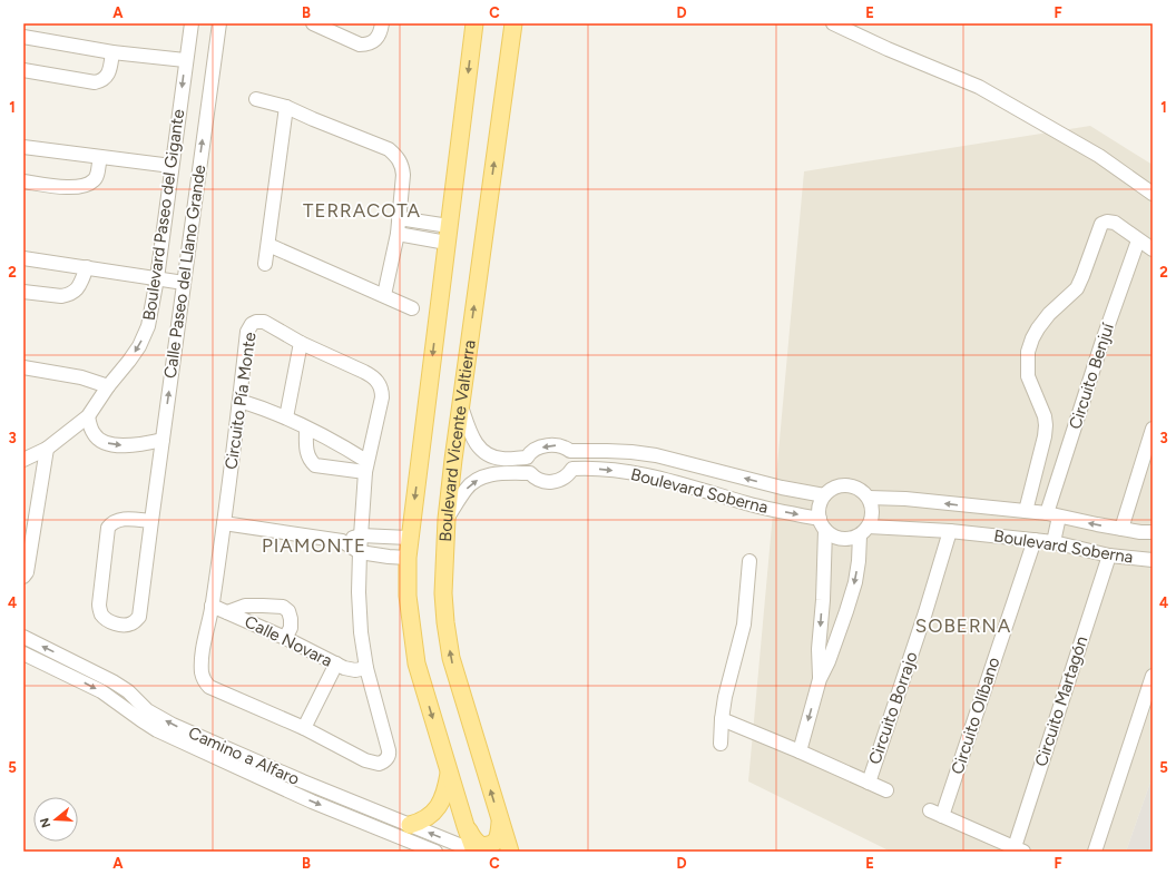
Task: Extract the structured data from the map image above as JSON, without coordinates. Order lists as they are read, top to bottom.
{
  "streets": {
    "main road": ["Boulevard Vicente Valtierra"],
    "street": [
      "Boulevard Paseo del Gigante",
      "Calle Paseo del Llano Grande",
      "Circuito Benjuí",
      "Circuito Pía Monte",
      "Boulevard Soberna",
      "Calle Novara",
      "Circuito Martagón",
      "Circuito Borrajo",
      "Circuito Olíbano",
      "Camino a Alfaro"
    ]
  },
  "crossings": [
    ["Circuito Benjuí", "Boulevard Soberna"],
    ["Circuito Pía Monte", "Calle Novara"],
    ["Boulevard Vicente Valtierra", "Boulevard Soberna"],
    ["Boulevard Soberna", "Circuito Martagón"],
    ["Boulevard Soberna", "Circuito Borrajo"],
    ["Boulevard Soberna", "Circuito Olíbano"]
  ],
  "districts": ["TERRACOTA", "PIAMONTE", "SOBERNA"],
  "north": "left",
  "grid": {
    "columns": [
      "A",
      "B",
      "C",
      "D",
      "E",
      "F"
    ],
    "rows": [
      "1",
      "2",
      "3",
      "4",
      "5"
    ]
  }
}
